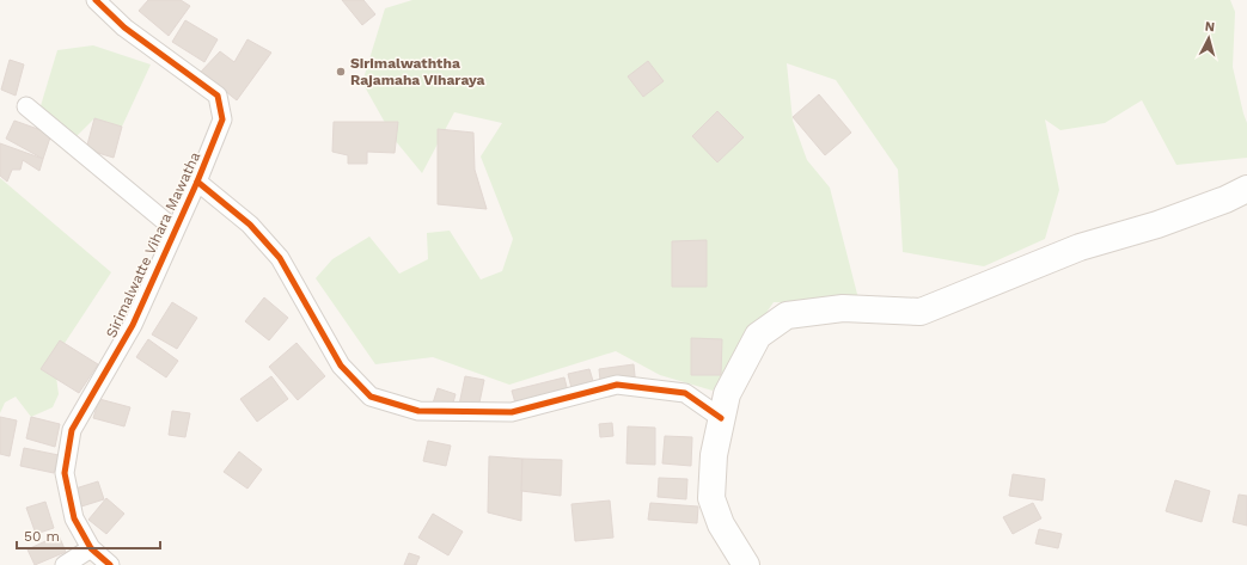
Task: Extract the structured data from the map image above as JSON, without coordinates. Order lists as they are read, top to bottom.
{
  "streets": {
    "street": ["Sirimalwatte Vihara Mawatha"]
  },
  "places": ["Sirimalwaththa Rajamaha Viharaya"],
  "scale_bar": "50 m",
  "north": "top"
}
